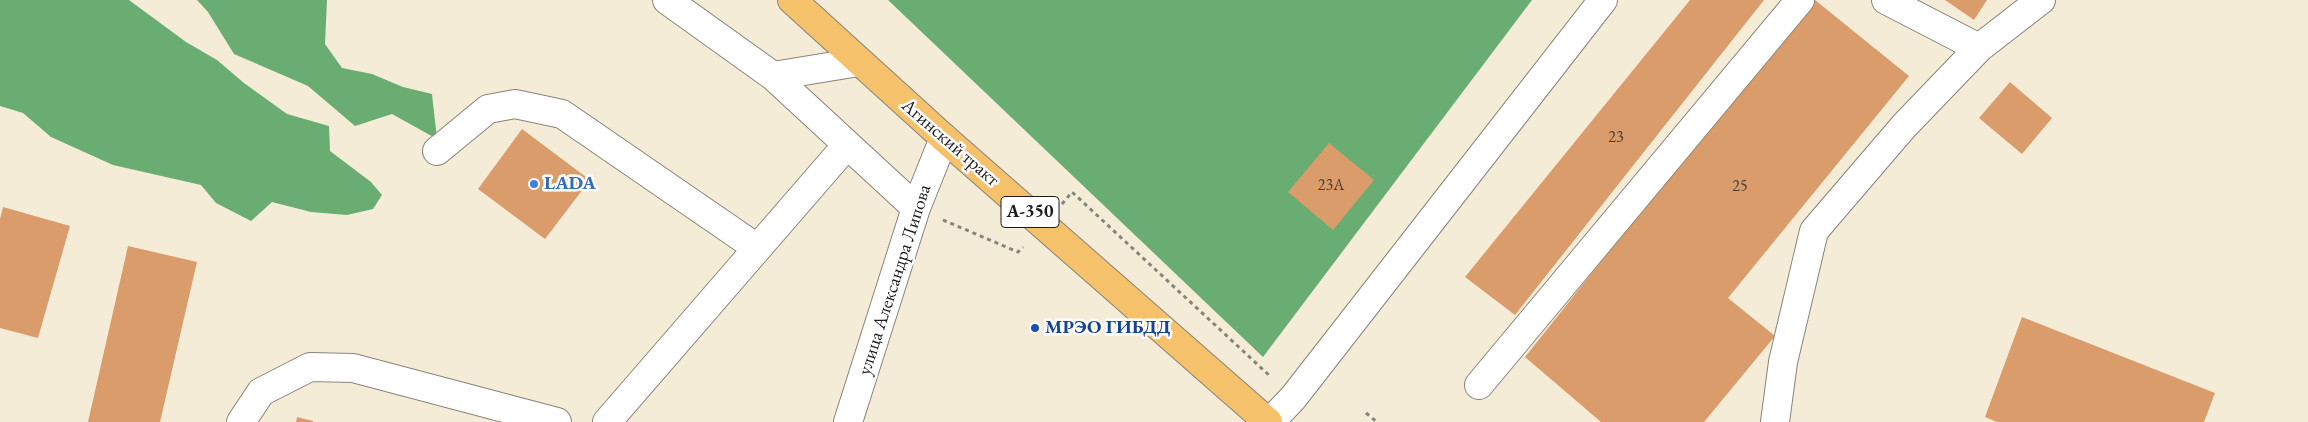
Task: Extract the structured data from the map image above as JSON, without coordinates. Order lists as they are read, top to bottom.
{
  "streets": {
    "highway": ["Агинский тракт", "А-350"],
    "street": ["улица Александра Липова"]
  },
  "crossings": [
    ["Агинский тракт", "улица Александра Липова"]
  ],
  "places": ["LADA", "МРЭО ГИБДД"],
  "house_numbers": ["23", "23А", "25"]
}
